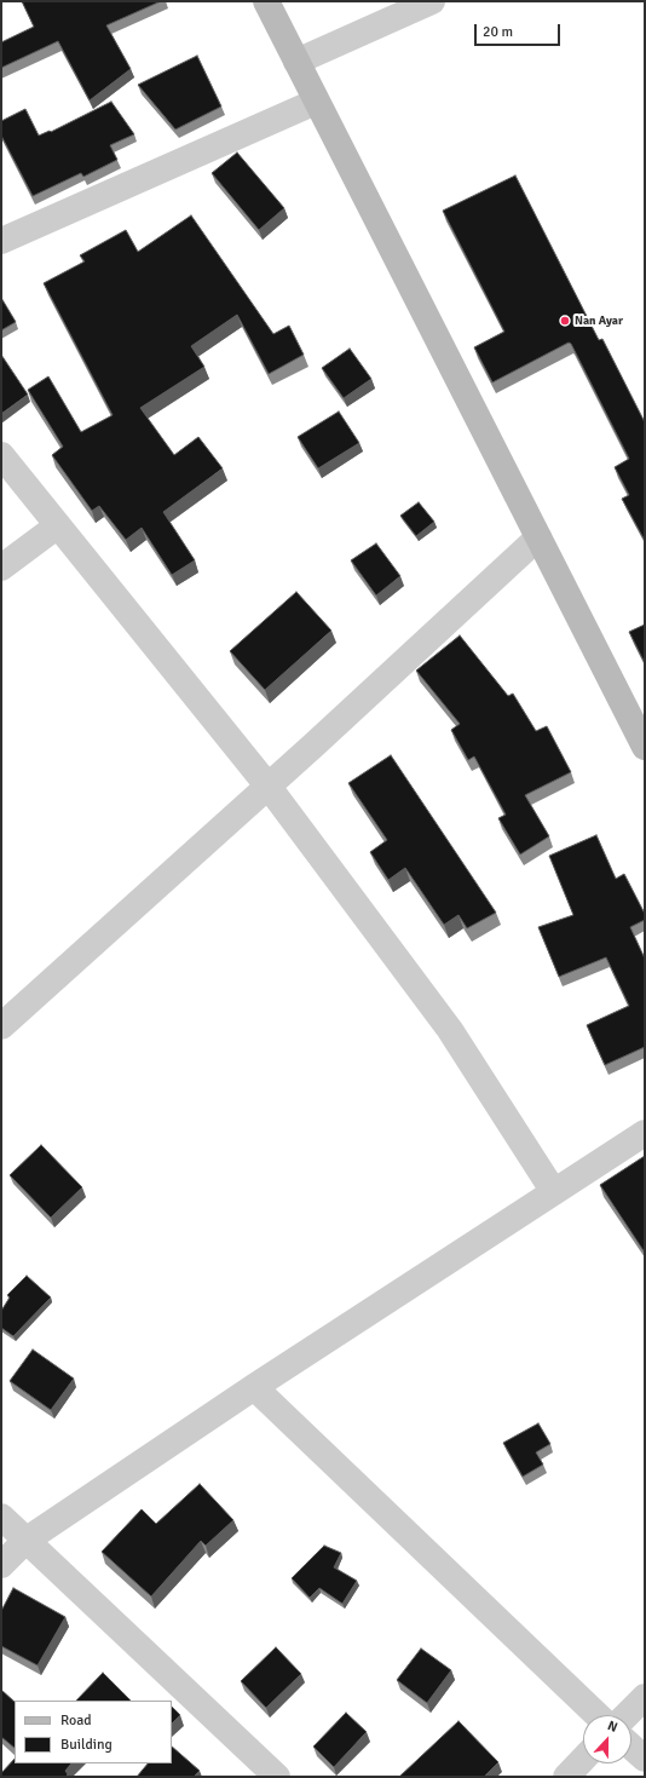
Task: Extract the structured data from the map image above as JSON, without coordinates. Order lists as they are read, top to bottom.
{
  "places": ["Nan Ayar"],
  "legend": ["Road", "Building"],
  "scale_bar": "20 m",
  "north": "top"
}
